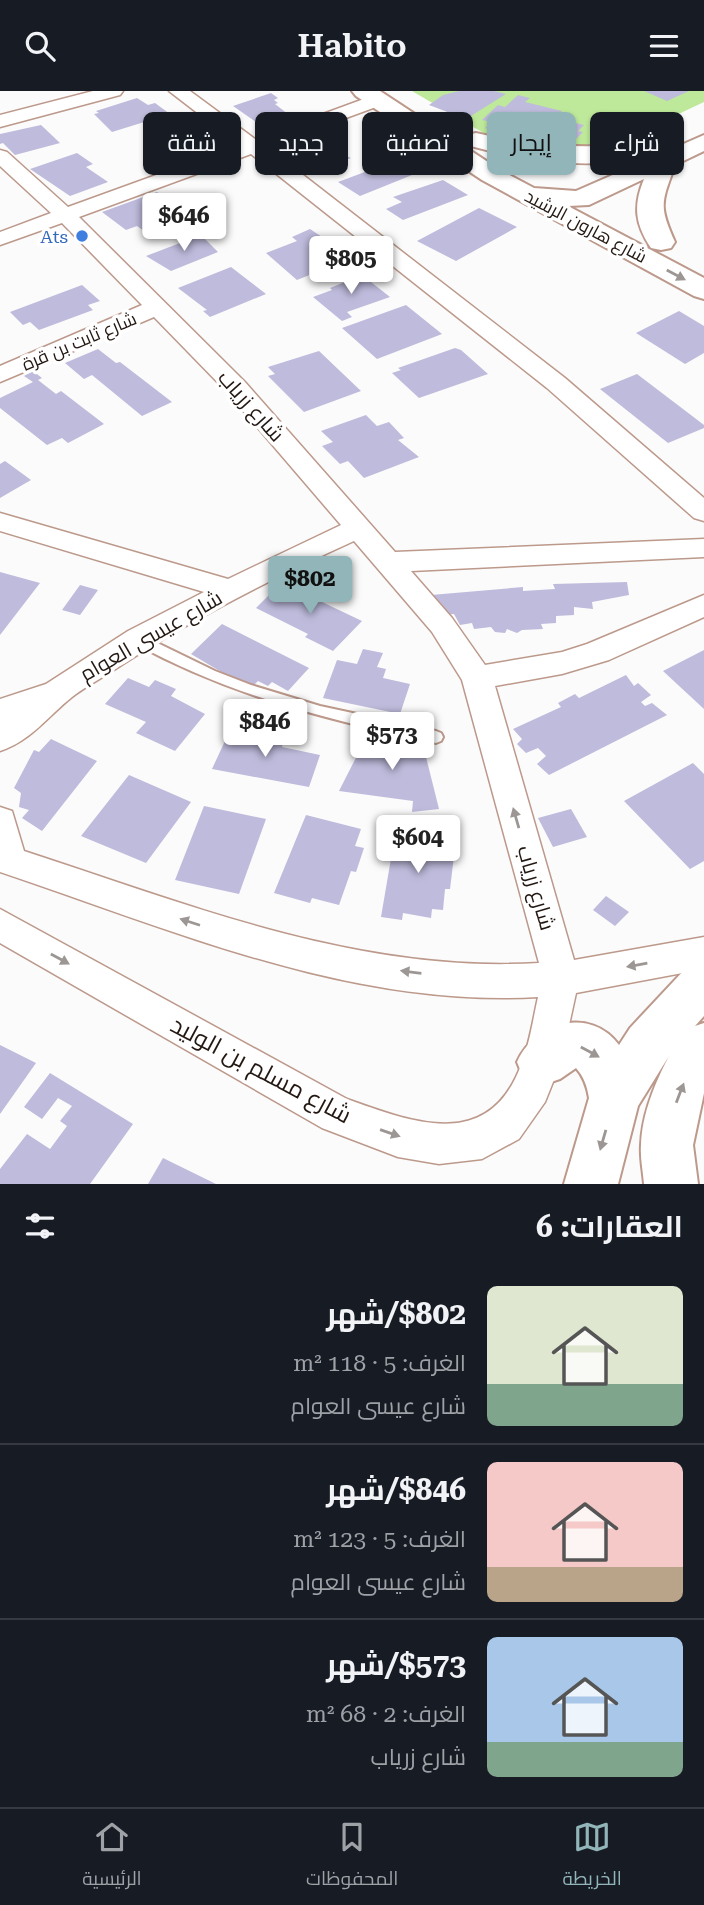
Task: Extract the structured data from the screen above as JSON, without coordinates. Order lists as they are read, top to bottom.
{
  "streets": {
    "main road": ["شارع هارون الرشيد"],
    "street": [
      "شارع ثابت بن قرة",
      "شارع زرياب",
      "شارع عيسى العوام",
      "شارع مسلم بن الوليد"
    ]
  },
  "crossings": [
    ["شارع ثابت بن قرة", "شارع زرياب"],
    ["شارع زرياب", "شارع عيسى العوام"],
    ["شارع زرياب", "شارع مسلم بن الوليد"]
  ],
  "places": ["Ats"],
  "page": {
    "header": "Habito",
    "chip": [
      "شراء",
      "إيجار",
      "تصفية",
      "جديد",
      "شقة"
    ],
    "price": [
      "$646",
      "$805",
      "$802",
      "$846",
      "$573",
      "$604"
    ],
    "heading": "العقارات: 6",
    "list": [
      {
        "name": "$802/شهر",
        "note": "الغرف: 5 · 118 m² · شارع عيسى العوام"
      },
      {
        "name": "$846/شهر",
        "note": "الغرف: 5 · 123 m² · شارع عيسى العوام"
      },
      {
        "name": "$573/شهر",
        "note": "الغرف: 2 · 68 m² · شارع زرياب"
      }
    ],
    "tabs": ["الخريطة", "المحفوظات", "الرئيسية"]
  }
}
